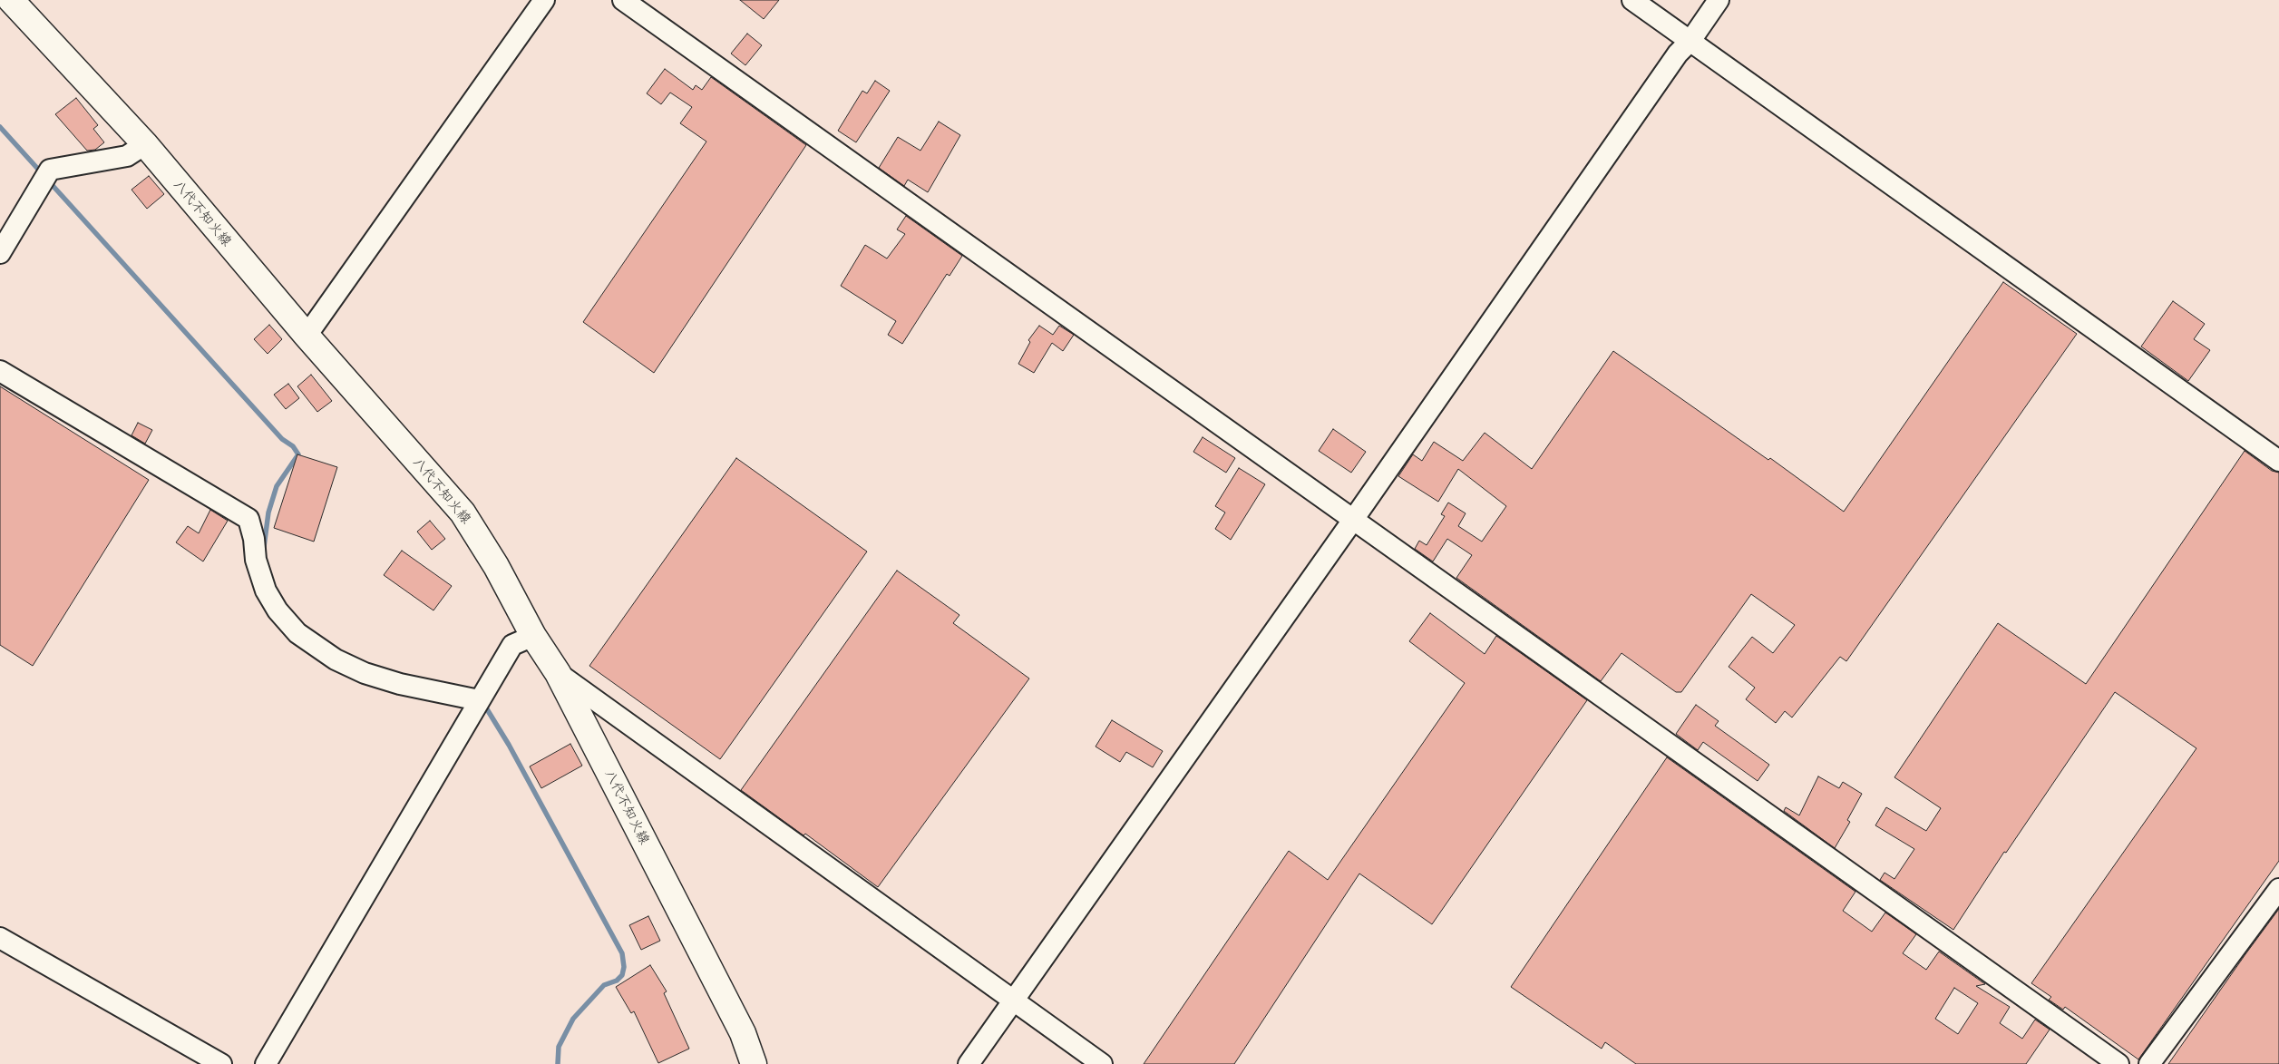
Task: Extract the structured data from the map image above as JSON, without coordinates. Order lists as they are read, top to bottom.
{
  "streets": {
    "main road": ["八代不知火線"]
  }
}
